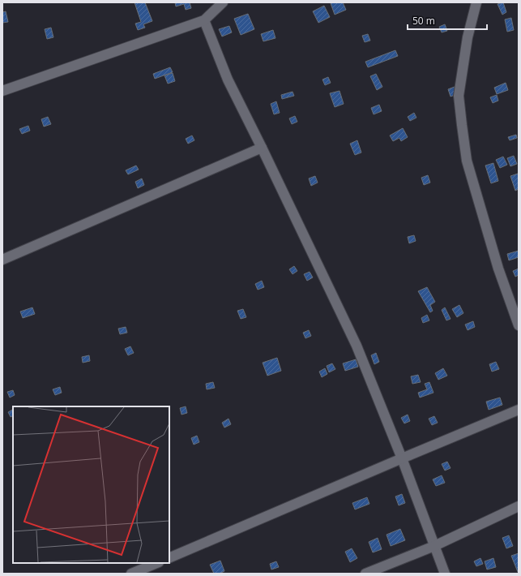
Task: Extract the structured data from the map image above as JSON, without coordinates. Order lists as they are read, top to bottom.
{
  "scale_bar": "50 m"
}
